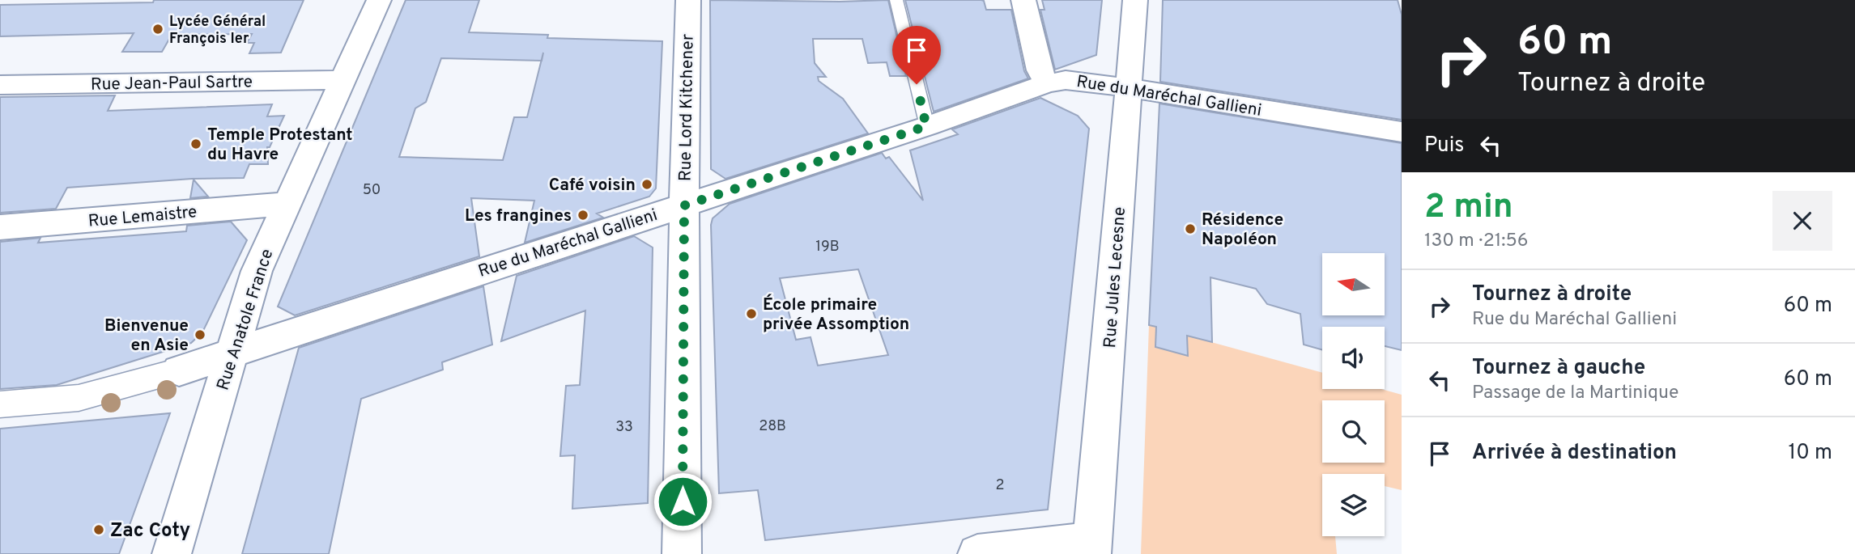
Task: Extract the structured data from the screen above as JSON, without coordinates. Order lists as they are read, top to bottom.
{
  "streets": {
    "street": [
      "Rue Jean-Paul Sartre",
      "Rue du Maréchal Gallieni",
      "Rue Lord Kitchener",
      "Rue Lemaistre",
      "Rue Jules Lecesne",
      "Rue Anatole France"
    ]
  },
  "crossings": [
    ["Rue Jean-Paul Sartre", "Rue Anatole France"],
    ["Rue du Maréchal Gallieni", "Rue Lord Kitchener"],
    ["Rue du Maréchal Gallieni", "Rue Jules Lecesne"],
    ["Rue du Maréchal Gallieni", "Rue Anatole France"],
    ["Rue Lemaistre", "Rue Anatole France"]
  ],
  "places": [
    "Lycée Général François Ier",
    "Temple Protestant du Havre",
    "Café voisin",
    "Les frangines",
    "Résidence Napoléon",
    "École primaire privée Assomption",
    "Bienvenue en Asie",
    "Zac Coty"
  ],
  "house_numbers": [
    "50",
    "19B",
    "28B",
    "33",
    "2"
  ],
  "north": "left",
  "page": {
    "turn": ["60 m", "Tournez à droite"],
    "then": "Puis",
    "heading": ["2 min", "130 m · 21:56"],
    "list": [
      {
        "name": "Tournez à droite",
        "note": "Rue du Maréchal Gallieni",
        "value": "60 m"
      },
      {
        "name": "Tournez à gauche",
        "note": "Passage de la Martinique",
        "value": "60 m"
      },
      {
        "name": "Arrivée à destination",
        "value": "10 m"
      }
    ]
  }
}
